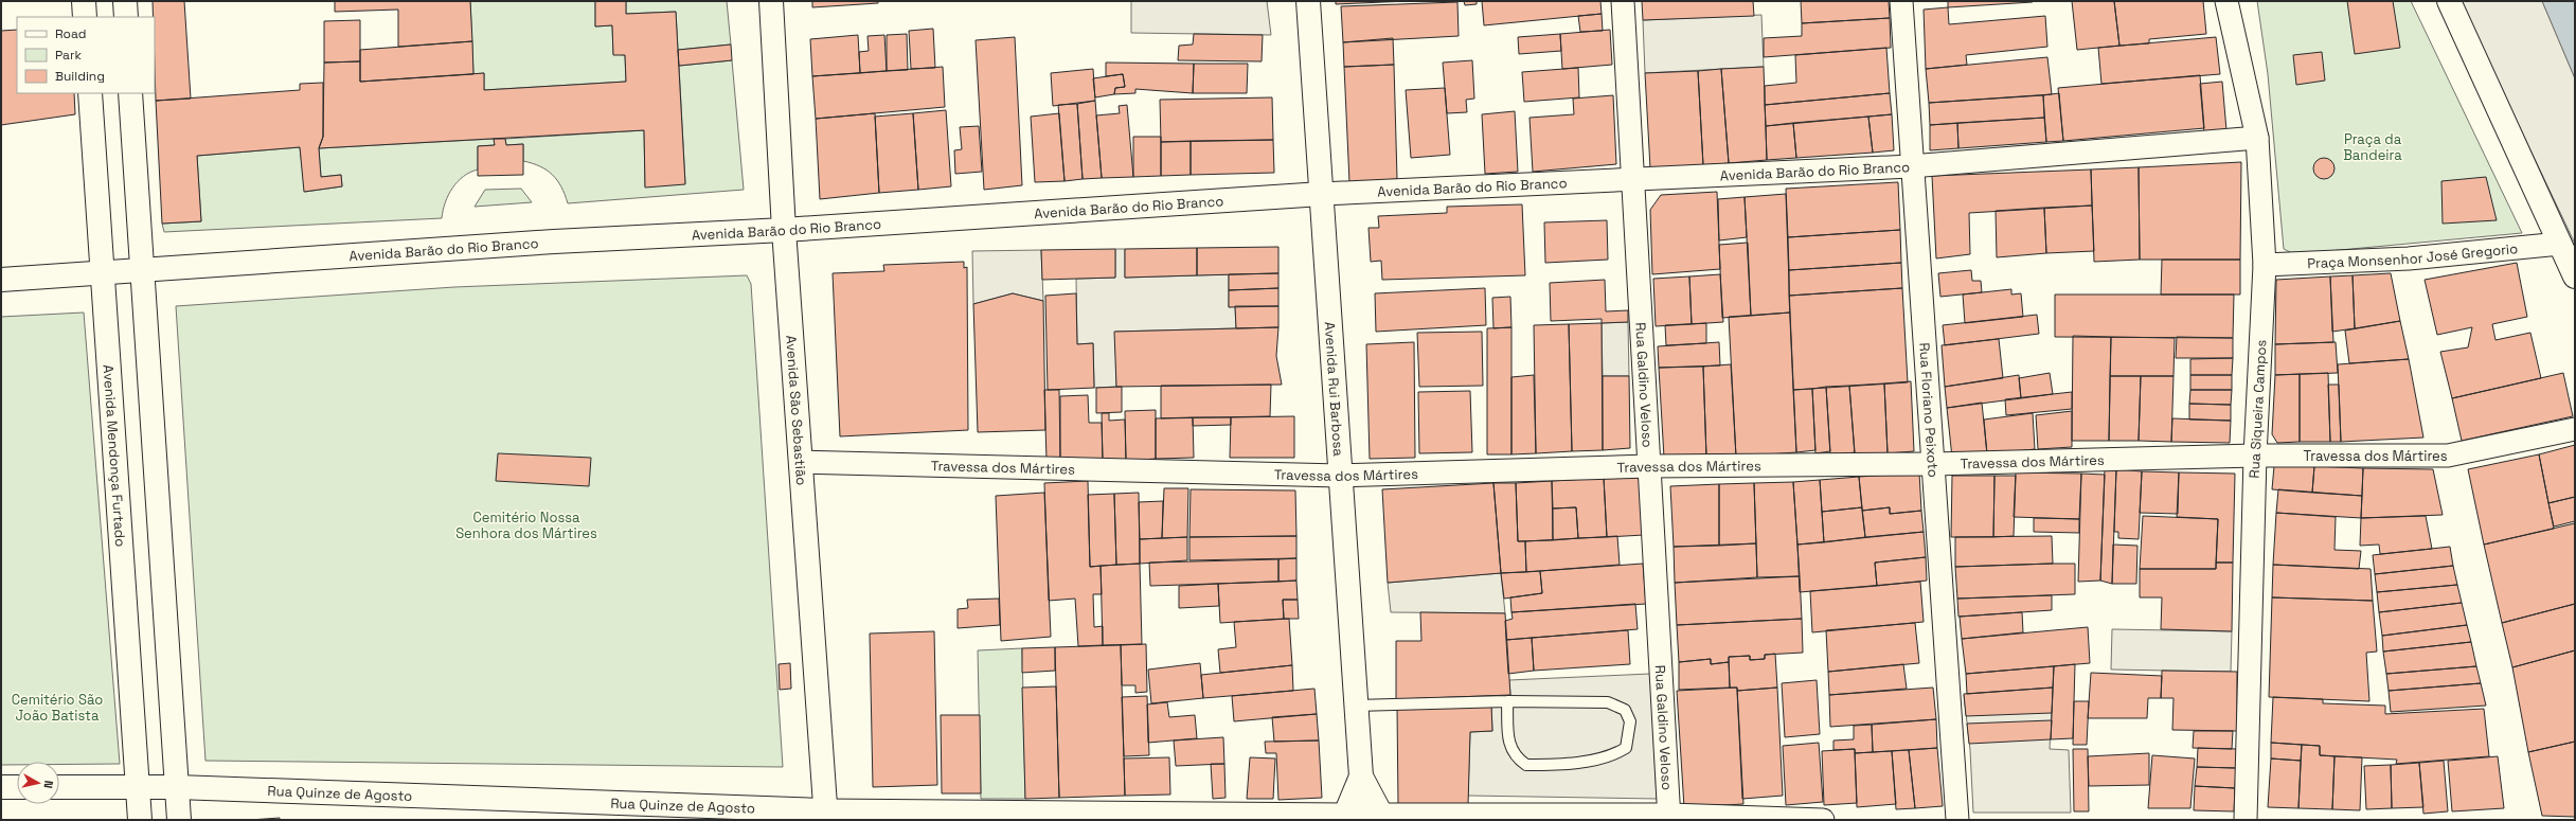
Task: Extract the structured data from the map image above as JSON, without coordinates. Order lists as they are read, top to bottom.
{
  "streets": {
    "main road": [
      "Avenida Barão do Rio Branco",
      "Avenida Rui Barbosa",
      "Avenida São Sebastião",
      "Avenida Mendonça Furtado",
      "Rua Quinze de Agosto"
    ],
    "street": [
      "Praça Monsenhor José Gregorio",
      "Rua Galdino Veloso",
      "Rua Siqueira Campos",
      "Rua Floriano Peixoto",
      "Travessa dos Mártires"
    ]
  },
  "crossings": [
    ["Avenida Barão do Rio Branco", "Rua Galdino Veloso"],
    ["Avenida Barão do Rio Branco", "Avenida Rui Barbosa"],
    ["Avenida Barão do Rio Branco", "Rua Siqueira Campos"],
    ["Avenida Barão do Rio Branco", "Avenida São Sebastião"],
    ["Avenida Barão do Rio Branco", "Rua Floriano Peixoto"],
    ["Avenida Barão do Rio Branco", "Avenida Mendonça Furtado"],
    ["Praça Monsenhor José Gregorio", "Rua Siqueira Campos"],
    ["Rua Galdino Veloso", "Travessa dos Mártires"],
    ["Rua Galdino Veloso", "Rua Quinze de Agosto"],
    ["Avenida Rui Barbosa", "Travessa dos Mártires"],
    ["Avenida Rui Barbosa", "Rua Quinze de Agosto"],
    ["Rua Siqueira Campos", "Travessa dos Mártires"],
    ["Avenida São Sebastião", "Travessa dos Mártires"],
    ["Avenida São Sebastião", "Rua Quinze de Agosto"],
    ["Rua Floriano Peixoto", "Travessa dos Mártires"],
    ["Avenida Mendonça Furtado", "Rua Quinze de Agosto"]
  ],
  "parks": ["Praça da Bandeira", "Cemitério Nossa Senhora dos Mártires", "Cemitério São João Batista"],
  "legend": ["Road", "Park", "Building"],
  "north": "right"
}
